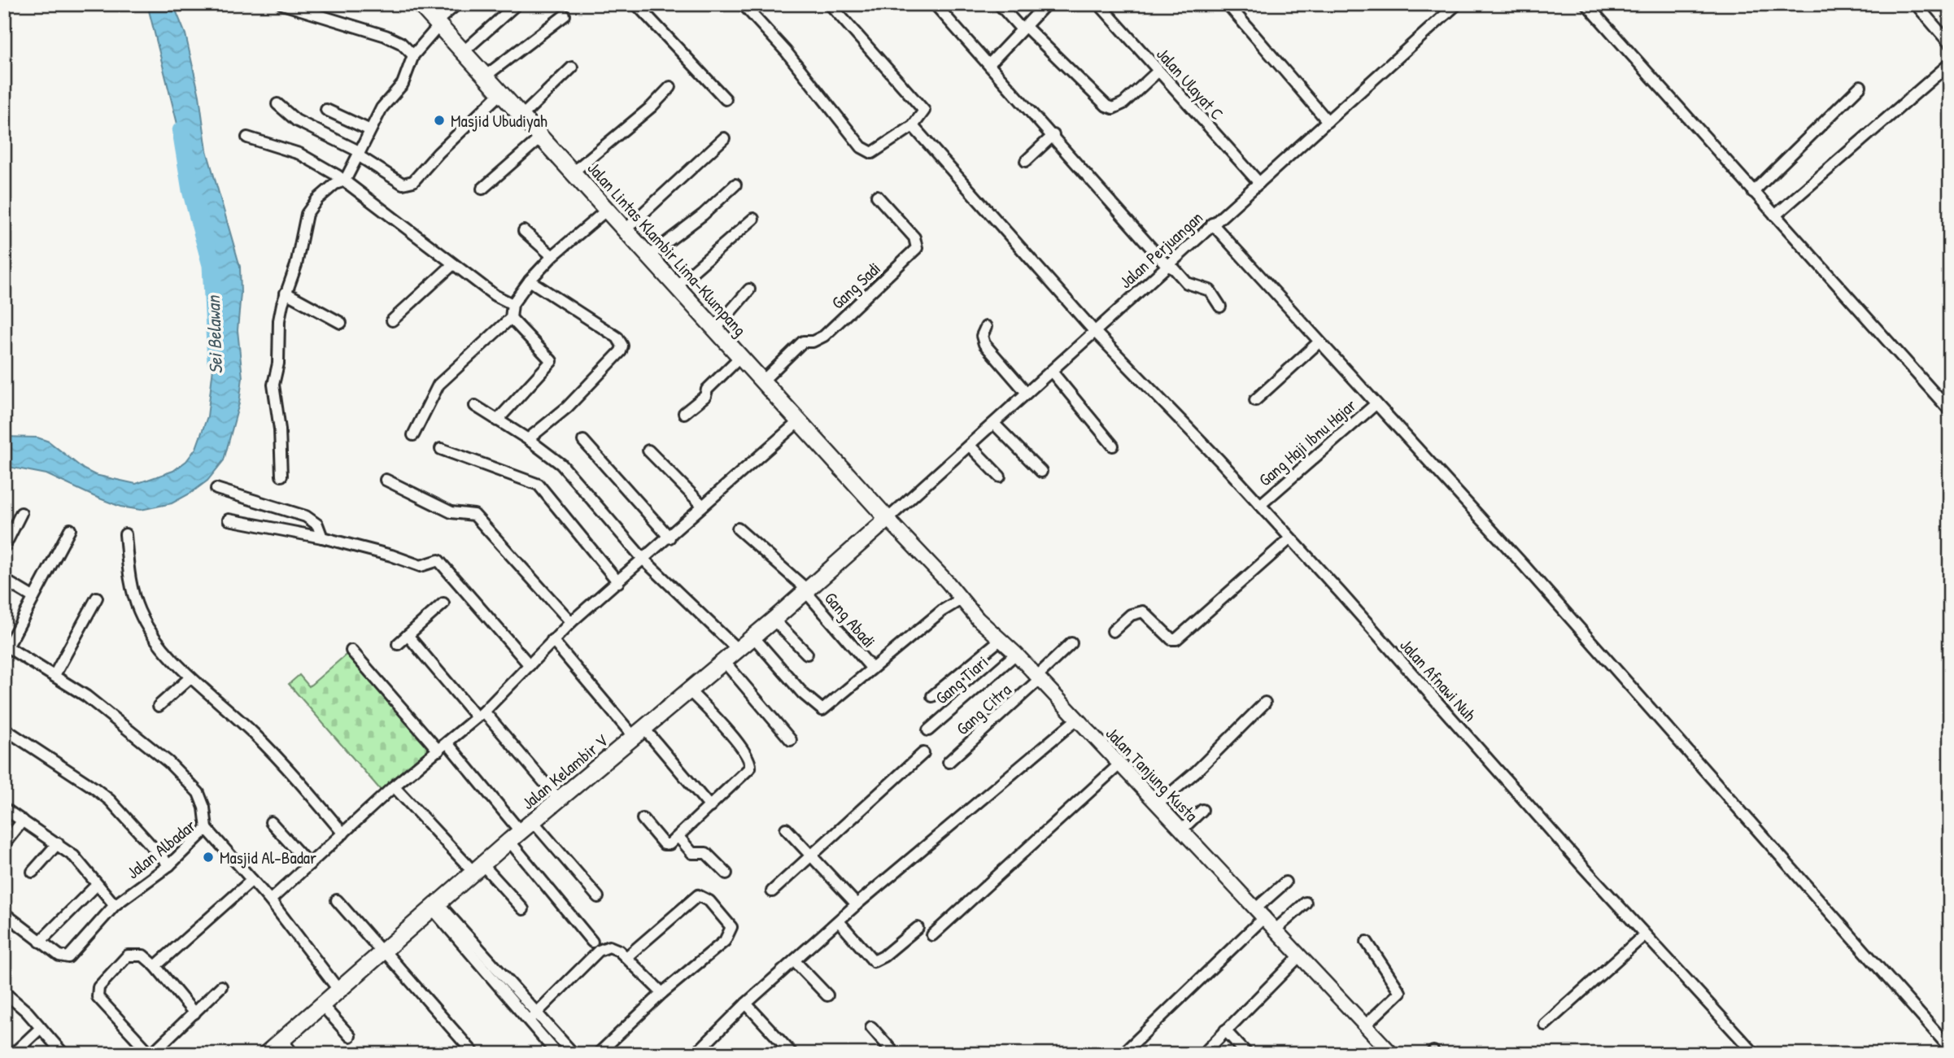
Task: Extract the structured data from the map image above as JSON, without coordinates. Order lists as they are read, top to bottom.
{
  "streets": {
    "main road": ["Jalan Lintas Klambir Lima–Klumpang", "Jalan Kelambir V"],
    "street": [
      "Jalan Ulayat C",
      "Jalan Perjuangan",
      "Gang Sadi",
      "Gang Haji Ibnu Hajar",
      "Gang Abadi",
      "Gang Tiari",
      "Jalan Afnawi Nuh",
      "Gang Citra",
      "Jalan Tanjung Kusta",
      "Jalan Albadar"
    ]
  },
  "crossings": [
    ["Jalan Ulayat C", "Jalan Perjuangan"],
    ["Jalan Lintas Klambir Lima–Klumpang", "Jalan Perjuangan"],
    ["Jalan Lintas Klambir Lima–Klumpang", "Gang Sadi"],
    ["Jalan Lintas Klambir Lima–Klumpang", "Jalan Kelambir V"],
    ["Jalan Lintas Klambir Lima–Klumpang", "Jalan Tanjung Kusta"],
    ["Jalan Perjuangan", "Jalan Afnawi Nuh"],
    ["Jalan Perjuangan", "Jalan Kelambir V"],
    ["Jalan Perjuangan", "Jalan Tanjung Kusta"],
    ["Gang Haji Ibnu Hajar", "Jalan Afnawi Nuh"],
    ["Gang Abadi", "Jalan Kelambir V"],
    ["Gang Tiari", "Jalan Tanjung Kusta"],
    ["Gang Citra", "Jalan Tanjung Kusta"],
    ["Jalan Kelambir V", "Jalan Tanjung Kusta"],
    ["Jalan Kelambir V", "Jalan Albadar"]
  ],
  "water": ["Sei Belawan"],
  "places": ["Masjid Ubudiyah", "Masjid Al-Badar"]
}
